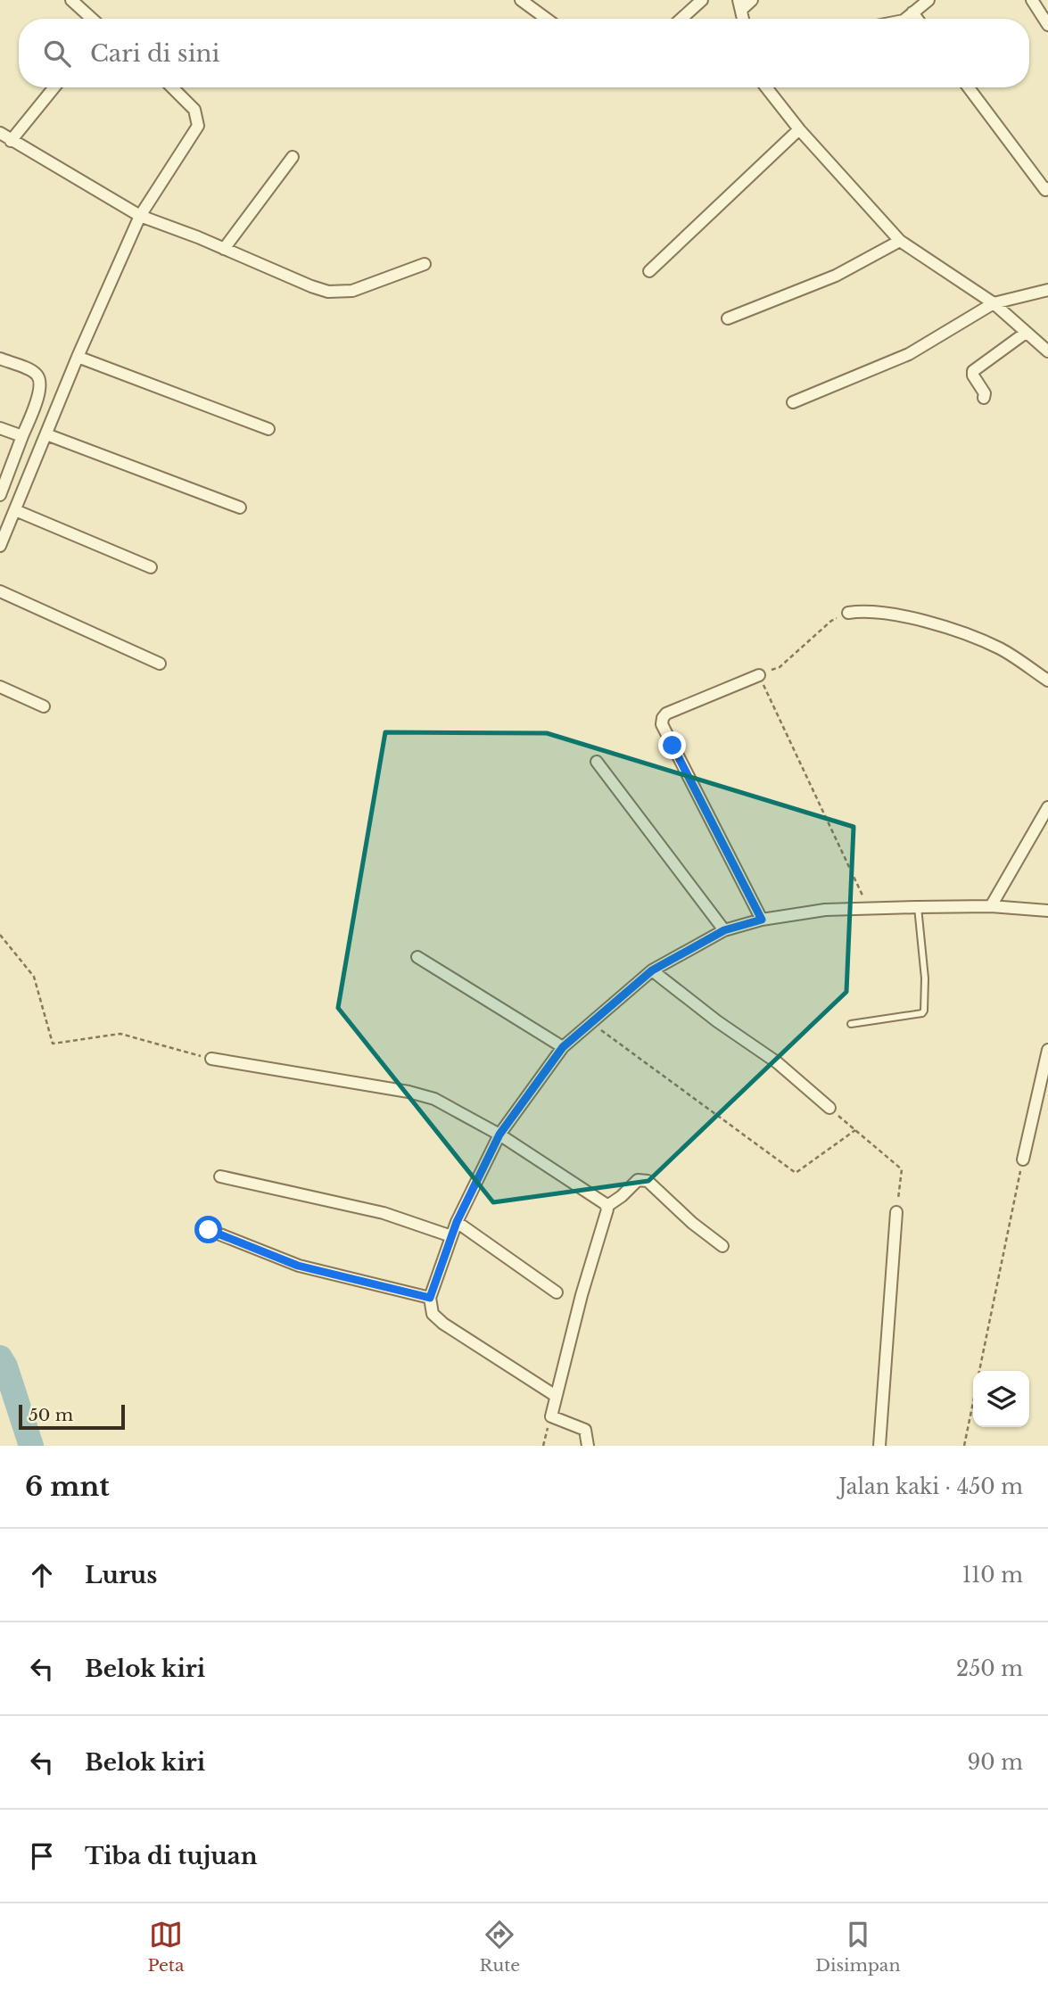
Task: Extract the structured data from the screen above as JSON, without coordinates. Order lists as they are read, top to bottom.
{
  "scale_bar": "50 m",
  "page": {
    "search": "Cari di sini",
    "scale": "50 m",
    "heading": ["6 mnt", "Jalan kaki · 450 m"],
    "list": [
      ["Lurus", "110 m"],
      ["Belok kiri", "250 m"],
      ["Belok kiri", "90 m"],
      "Tiba di tujuan"
    ],
    "nav": ["Peta", "Rute", "Disimpan"]
  }
}
